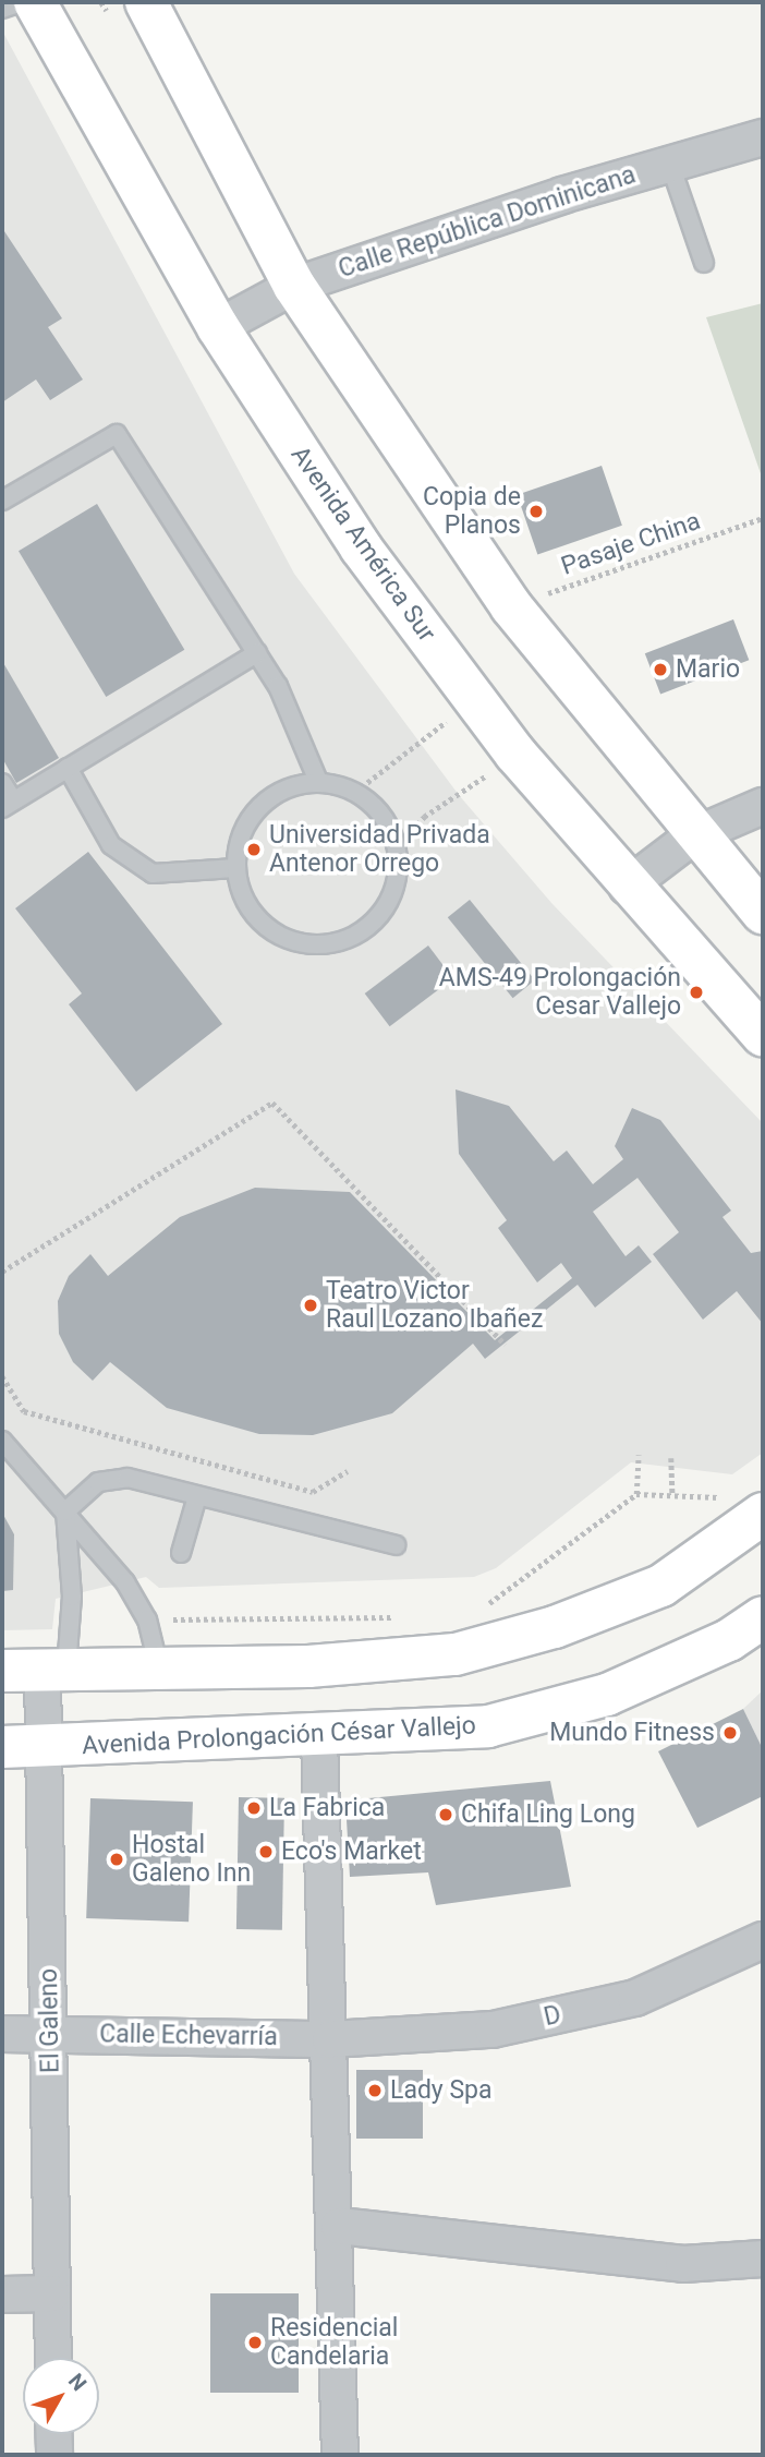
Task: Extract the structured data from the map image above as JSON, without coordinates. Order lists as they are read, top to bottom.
{
  "streets": {
    "main road": ["Avenida América Sur", "Avenida Prolongación César Vallejo"],
    "street": [
      "Calle República Dominicana",
      "D",
      "El Galeno",
      "Calle Echevarría"
    ],
    "path": ["Pasaje China"]
  },
  "crossings": [
    ["Calle República Dominicana", "Avenida América Sur"],
    ["Avenida Prolongación César Vallejo", "El Galeno"],
    ["D", "Calle Echevarría"],
    ["El Galeno", "Calle Echevarría"]
  ],
  "places": [
    "Copia de Planos",
    "Mario",
    "Universidad Privada Antenor Orrego",
    "AMS-49 Prolongación Cesar Vallejo",
    "Teatro Victor Raul Lozano Ibañez",
    "Mundo Fitness",
    "La Fabrica",
    "Chifa Ling Long",
    "Eco's Market",
    "Hostal Galeno Inn",
    "Lady Spa",
    "Residencial Candelaria"
  ],
  "north": "top right"
}
